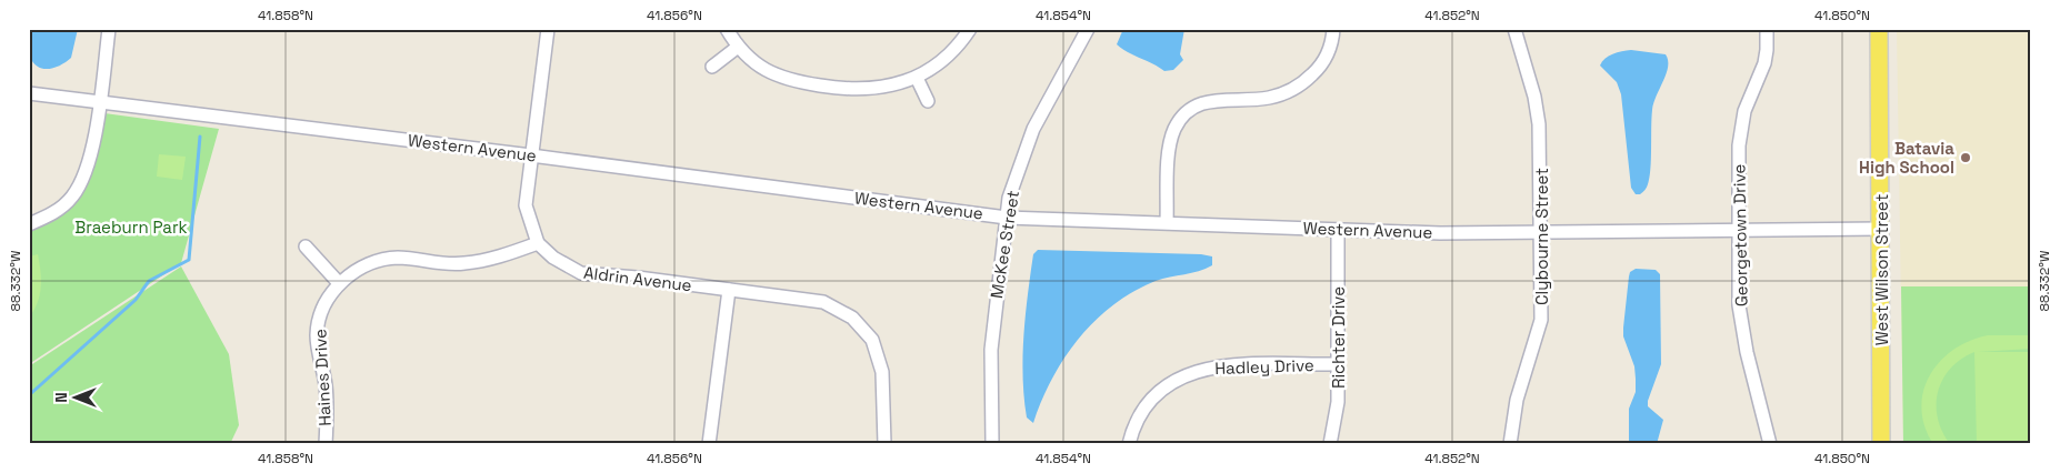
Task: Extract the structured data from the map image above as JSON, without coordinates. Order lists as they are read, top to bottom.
{
  "streets": {
    "main road": ["West Wilson Street"],
    "street": [
      "Western Avenue",
      "Georgetown Drive",
      "Clybourne Street",
      "McKee Street",
      "Aldrin Avenue",
      "Richter Drive",
      "Hadley Drive",
      "Haines Drive"
    ]
  },
  "crossings": [
    ["Western Avenue", "Georgetown Drive"],
    ["Western Avenue", "Clybourne Street"],
    ["Western Avenue", "McKee Street"],
    ["Western Avenue", "West Wilson Street"],
    ["Western Avenue", "Richter Drive"],
    ["Richter Drive", "Hadley Drive"]
  ],
  "parks": ["Braeburn Park"],
  "places": ["Batavia High School"],
  "north": "left",
  "coordinates": [
    "41.858°N",
    "41.856°N",
    "41.854°N",
    "41.852°N",
    "41.850°N",
    "88.332°W"
  ]
}
